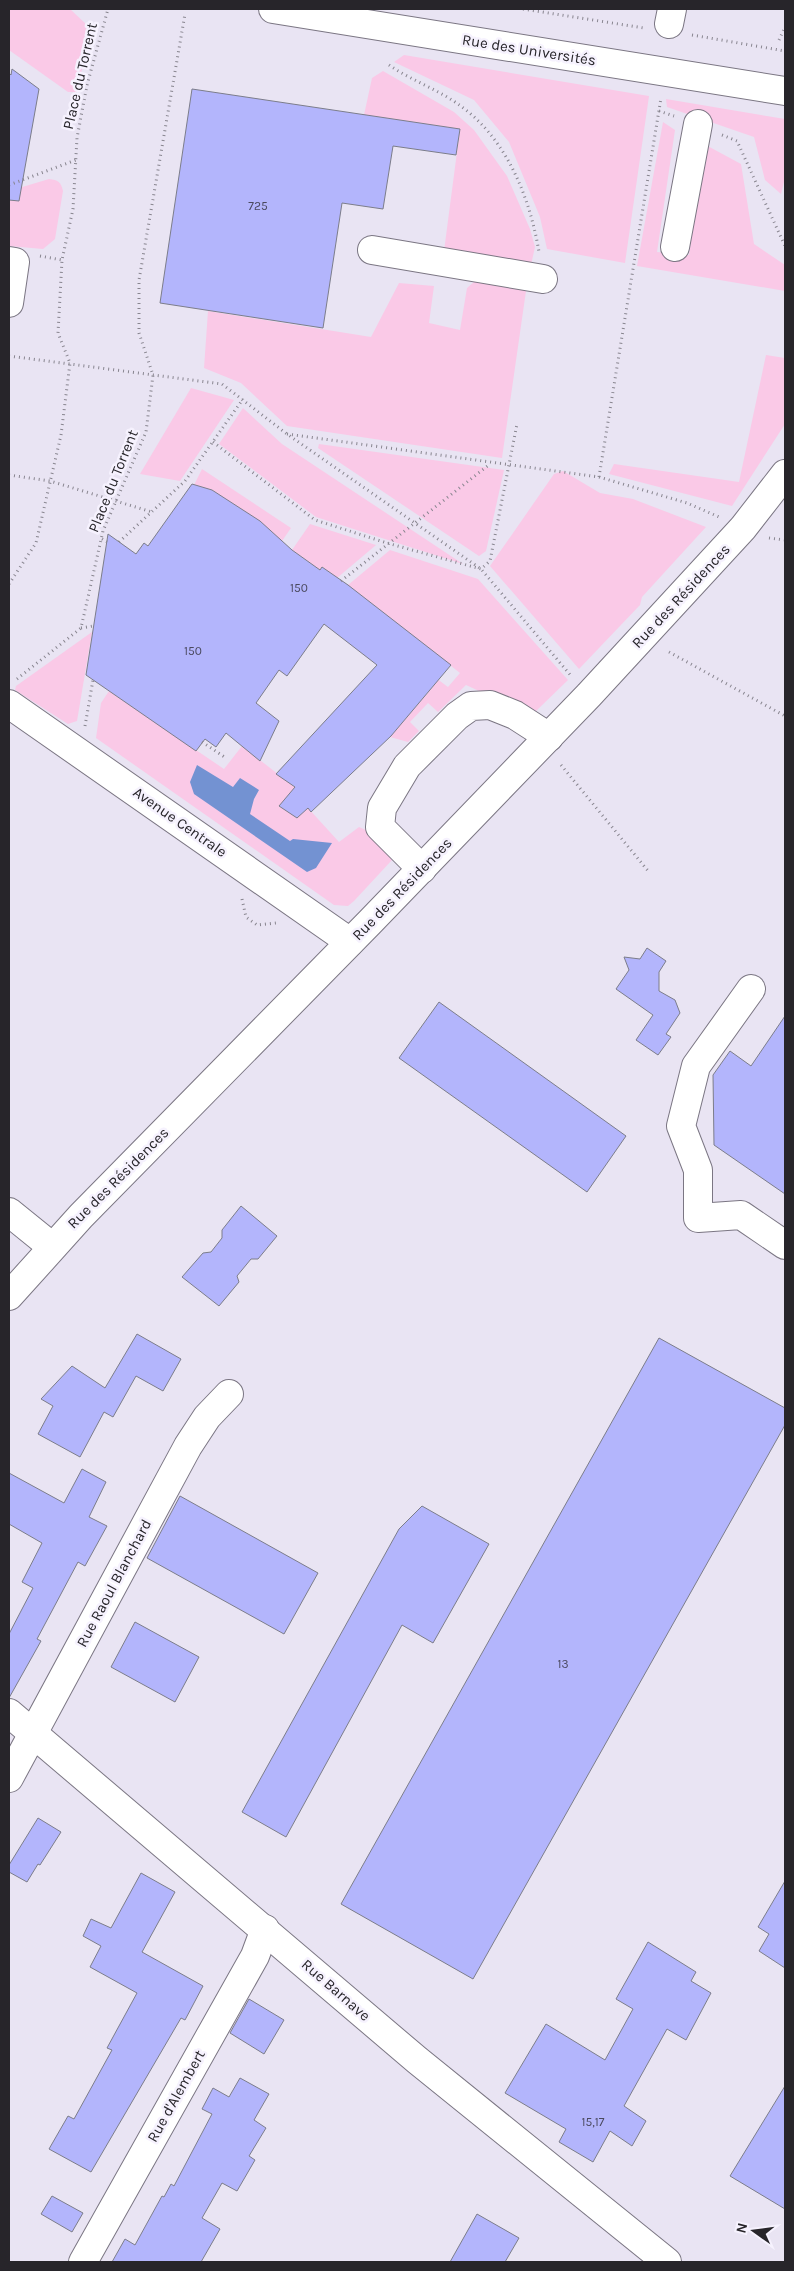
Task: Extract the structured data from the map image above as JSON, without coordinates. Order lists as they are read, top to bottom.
{
  "streets": {
    "street": [
      "Rue des Universités",
      "Rue des Résidences",
      "Avenue Centrale",
      "Rue Raoul Blanchard",
      "Rue Barnave",
      "Rue d'Alembert"
    ],
    "path": ["Place du Torrent"]
  },
  "crossings": [
    ["Rue des Résidences", "Avenue Centrale"],
    ["Rue Raoul Blanchard", "Rue Barnave"],
    ["Rue Barnave", "Rue d'Alembert"]
  ],
  "house_numbers": [
    "725",
    "150",
    "150",
    "13",
    "15,17"
  ],
  "north": "left"
}
